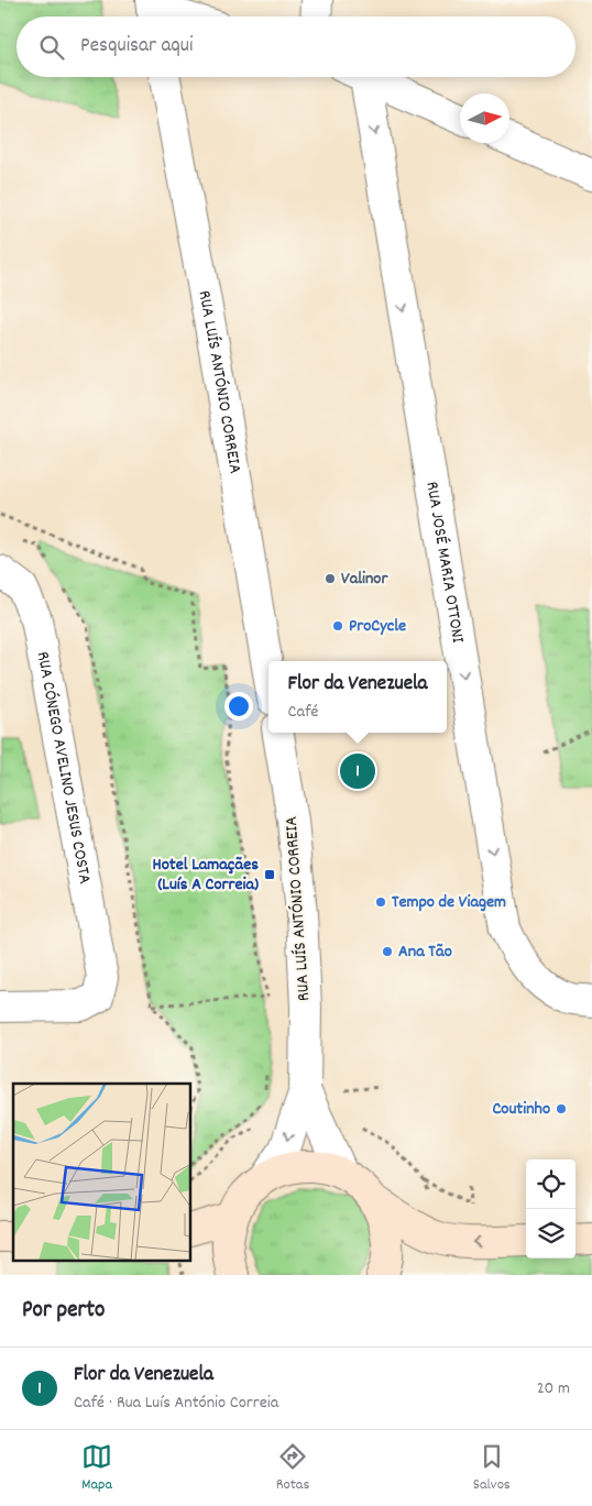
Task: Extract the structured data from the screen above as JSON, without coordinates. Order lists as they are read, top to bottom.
{
  "streets": {
    "street": ["RUA LUÍS ANTÓNIO CORREIA", "RUA JOSÉ MARIA OTTONI", "RUA CÓNEGO AVELINO JESUS COSTA"]
  },
  "one_way": ["RUA JOSÉ MARIA OTTONI"],
  "places": {
    "other": [
      "Valinor",
      "ProCycle",
      "Tempo de Viagem",
      "Ana Tão",
      "Coutinho"
    ],
    "transit": ["Hotel Lamaçães (Luís A Correia)"]
  },
  "north": "right",
  "page": {
    "search": "Pesquisar aqui",
    "popup": ["Flor da Venezuela", "Café"],
    "pins": "1",
    "heading": "Por perto",
    "list": [
      {
        "mark": "1",
        "name": "Flor da Venezuela",
        "note": "Café · Rua Luís António Correia",
        "value": "20 m"
      }
    ],
    "nav": ["Mapa", "Rotas", "Salvos"]
  }
}
